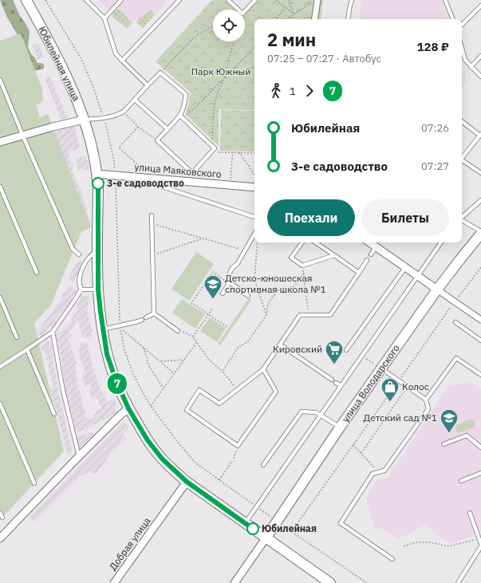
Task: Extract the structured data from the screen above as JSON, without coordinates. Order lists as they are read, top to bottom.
{
  "streets": {
    "street": [
      "Юбилейная улица",
      "улица Маяковского",
      "улица Володарского",
      "Добрая улица"
    ]
  },
  "crossings": [
    ["Юбилейная улица", "улица Маяковского"],
    ["Юбилейная улица", "улица Володарского"],
    ["Юбилейная улица", "Добрая улица"]
  ],
  "parks": ["Парк Южный"],
  "places": {
    "other": ["3-е садоводство", "Юбилейная"],
    "school or university": ["Детско-юношеская спортивная школа №1", "Детский сад №1"],
    "supermarket": ["Кировский"],
    "shop": ["Колос"]
  },
  "lines": ["bus line 7"],
  "page": {
    "on_map": "7",
    "heading": ["2 мин", "07:25 – 07:27 · Автобус", "128 ₽"],
    "legs": ["1", "7"],
    "list": [
      {
        "name": "Юбилейная",
        "value": "07:26"
      },
      {
        "name": "3-е садоводство",
        "value": "07:27"
      }
    ],
    "buttons": ["Поехали", "Билеты"]
  }
}
